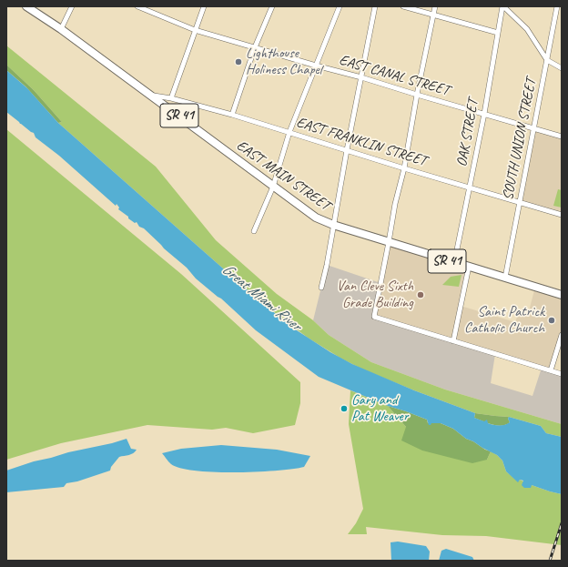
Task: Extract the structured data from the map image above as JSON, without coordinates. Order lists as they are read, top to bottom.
{
  "streets": {
    "main road": ["SR 41", "EAST MAIN STREET"],
    "street": [
      "EAST CANAL STREET",
      "OAK STREET",
      "SOUTH UNION STREET",
      "EAST FRANKLIN STREET"
    ]
  },
  "crossings": [
    ["EAST CANAL STREET", "OAK STREET"],
    ["EAST CANAL STREET", "SOUTH UNION STREET"],
    ["OAK STREET", "EAST FRANKLIN STREET"],
    ["OAK STREET", "EAST MAIN STREET"],
    ["SOUTH UNION STREET", "EAST FRANKLIN STREET"],
    ["SOUTH UNION STREET", "EAST MAIN STREET"],
    ["EAST FRANKLIN STREET", "EAST MAIN STREET"]
  ],
  "water": ["Great Miami River"],
  "places": [
    "Lighthouse Holiness Chapel",
    "Van Cleve Sixth Grade Building",
    "Saint Patrick Catholic Church",
    "Gary and Pat Weaver"
  ]
}
